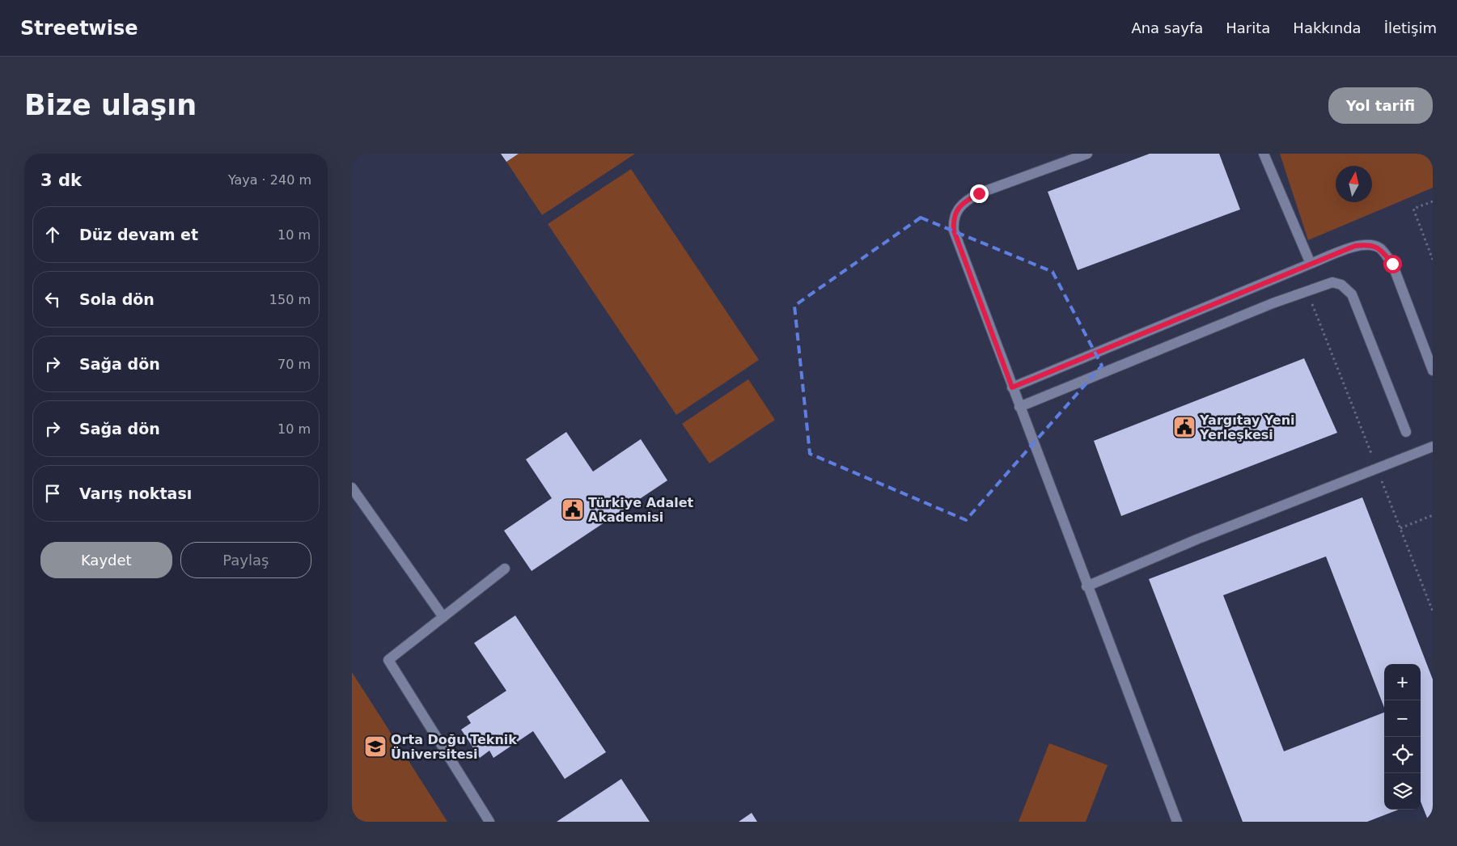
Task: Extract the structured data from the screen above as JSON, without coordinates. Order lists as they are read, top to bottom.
{
  "places": {
    "public building": ["Yargıtay Yeni Yerleşkesi", "Türkiye Adalet Akademisi"],
    "school or university": ["Orta Doğu Teknik Üniversitesi"]
  },
  "north": "top",
  "page": {
    "header": "Streetwise",
    "nav": [
      "Ana sayfa",
      "Harita",
      "Hakkında",
      "İletişim"
    ],
    "buttons": [
      "Yol tarifi",
      ["Kaydet", "Paylaş"]
    ],
    "title": "Bize ulaşın",
    "heading": ["3 dk", "Yaya · 240 m"],
    "list": [
      ["Düz devam et", "10 m"],
      ["Sola dön", "150 m"],
      ["Sağa dön", "70 m"],
      ["Sağa dön", "10 m"],
      "Varış noktası"
    ],
    "map_buttons": ["+", "−"]
  }
}
